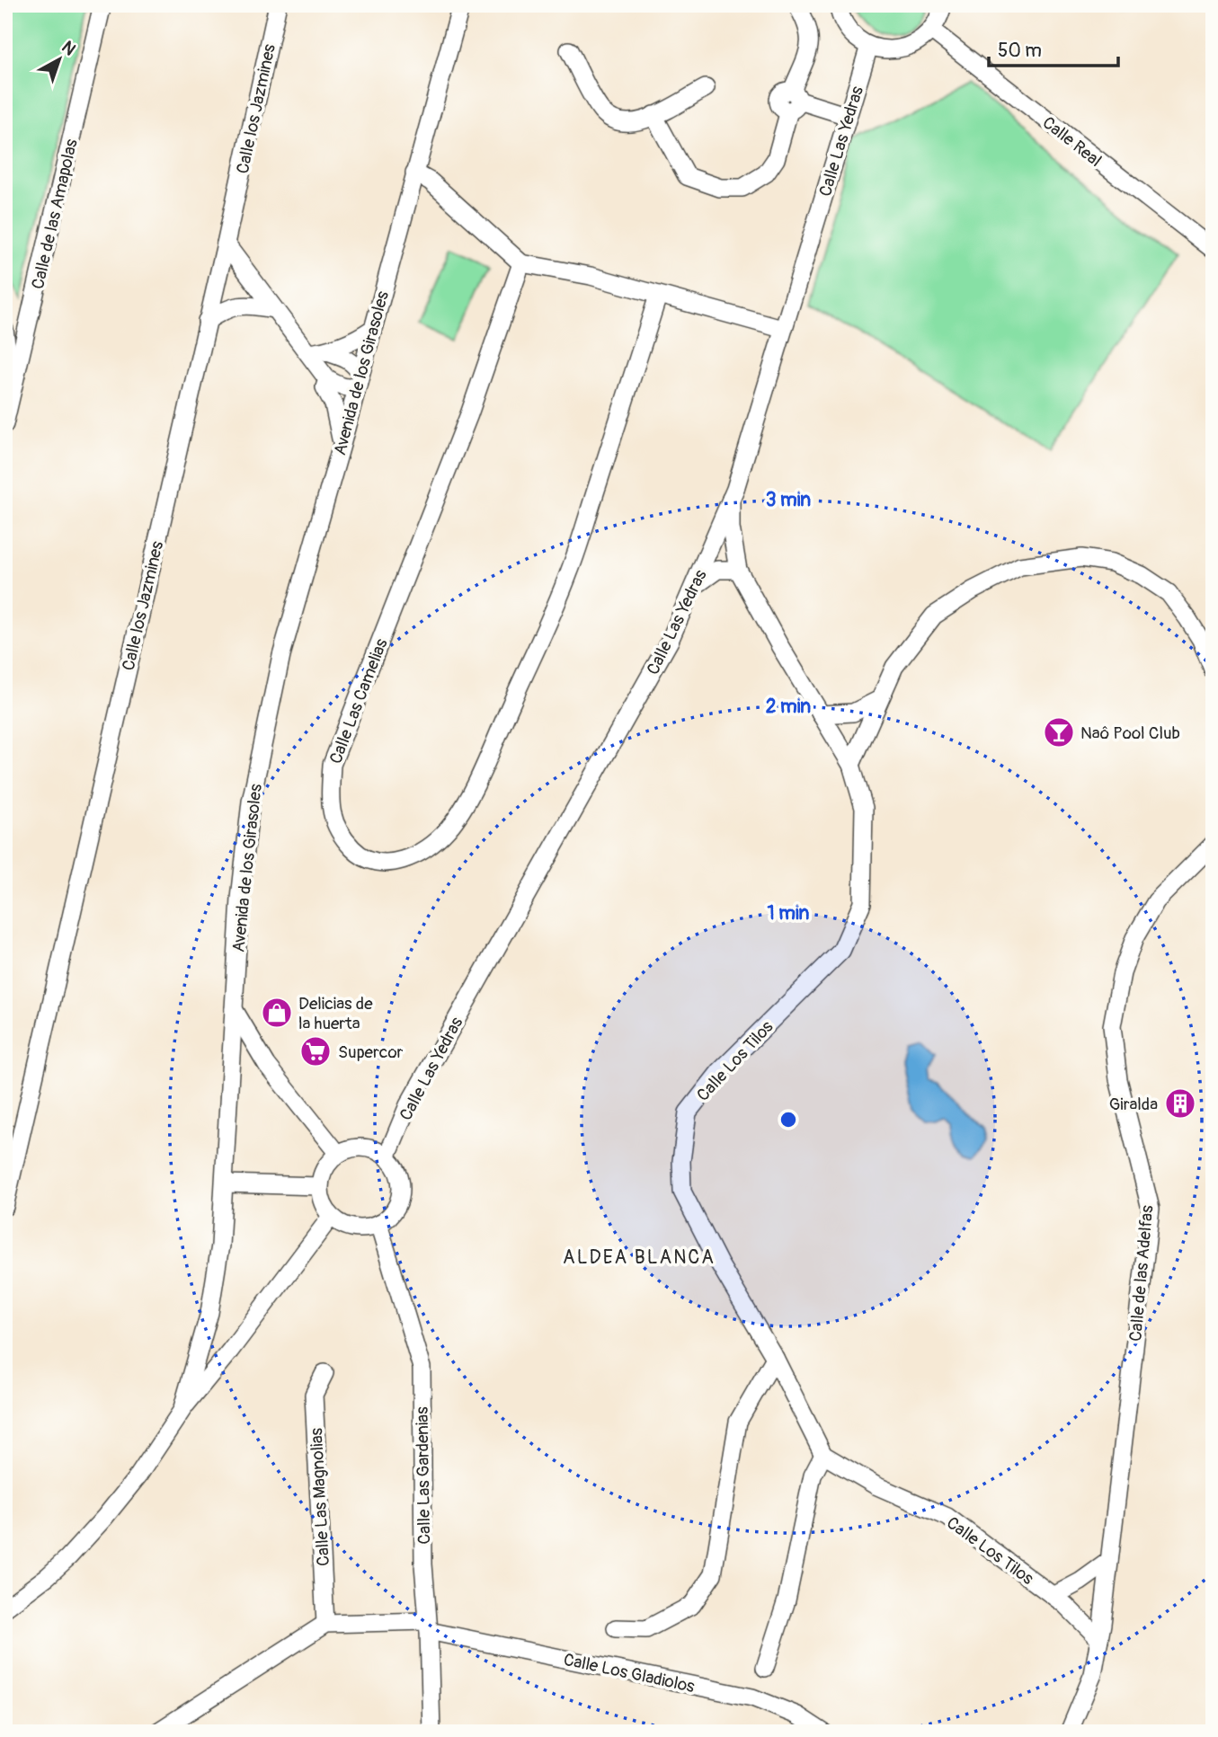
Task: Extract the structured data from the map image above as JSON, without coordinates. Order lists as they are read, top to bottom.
{
  "streets": {
    "street": [
      "Calle los Jazmines",
      "Calle Las Yedras",
      "Calle Real",
      "Calle de las Amapolas",
      "Avenida de los Girasoles",
      "Calle Las Camelias",
      "Calle Los Tilos",
      "Calle de las Adelfas",
      "Calle Las Gardenias",
      "Calle Las Magnolias",
      "Calle Los Gladiolos"
    ]
  },
  "crossings": [
    ["Calle Las Yedras", "Calle Los Tilos"],
    ["Calle Las Yedras", "Calle Las Gardenias"],
    ["Calle Los Tilos", "Calle de las Adelfas"],
    ["Calle Las Gardenias", "Calle Los Gladiolos"],
    ["Calle Las Magnolias", "Calle Los Gladiolos"]
  ],
  "districts": ["ALDEA BLANCA"],
  "places": {
    "bar": ["Naô Pool Club"],
    "shop": ["Delicias de la huerta"],
    "supermarket": ["Supercor"],
    "building": ["Giralda"]
  },
  "scale_bar": "50 m",
  "north": "top right",
  "rings": ["3 min", "2 min", "1 min"]
}
